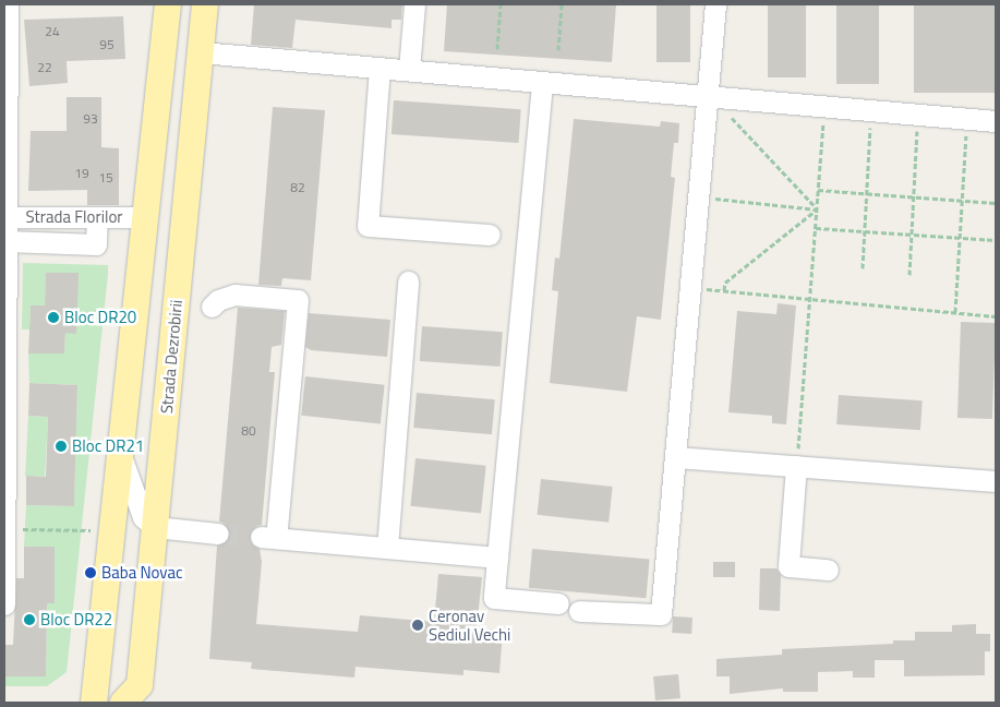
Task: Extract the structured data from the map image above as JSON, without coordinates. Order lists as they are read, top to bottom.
{
  "streets": {
    "main road": ["Strada Dezrobirii"],
    "street": ["Strada Florilor"]
  },
  "places": [
    "Bloc DR20",
    "Bloc DR21",
    "Baba Novac",
    "Bloc DR22",
    "Ceronav Sediul Vechi"
  ],
  "house_numbers": [
    "24",
    "95",
    "22",
    "93",
    "19",
    "15",
    "82",
    "80"
  ]
}
